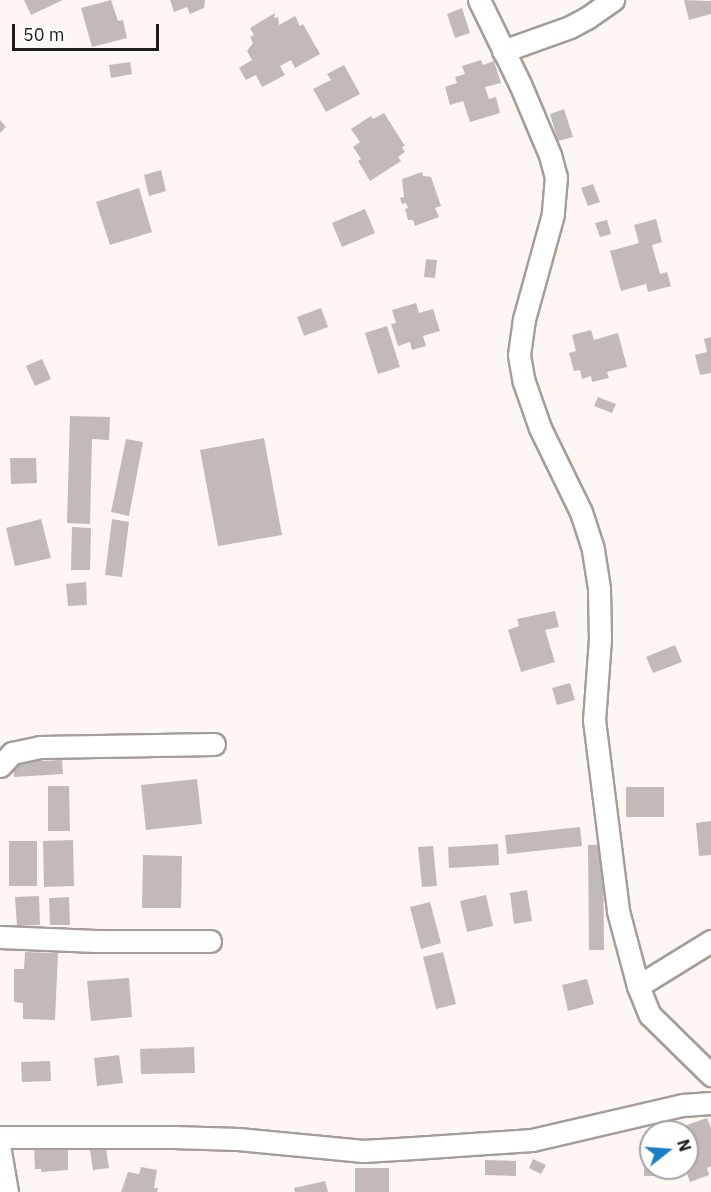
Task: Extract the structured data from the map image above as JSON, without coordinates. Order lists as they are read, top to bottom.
{
  "scale_bar": "50 m",
  "north": "right"
}
